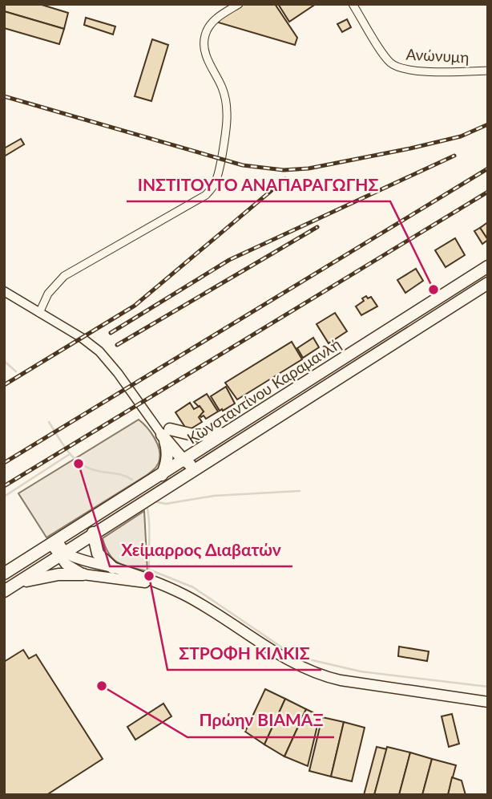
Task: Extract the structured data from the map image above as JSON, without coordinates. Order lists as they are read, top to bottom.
{
  "streets": {
    "main road": ["Κωνσταντίνου Καραμανλή"],
    "street": ["Ανώνυμη"]
  },
  "places": [
    "ΙΝΣΤΙΤΟΥΤΟ ΑΝΑΠΑΡΑΓΩΓΗΣ",
    "Χείμαρρος Διαβατών",
    "ΣΤΡΟΦΗ ΚΙΛΚΙΣ",
    "Πρώην ΒΙΑΜΑΞ"
  ]
}
